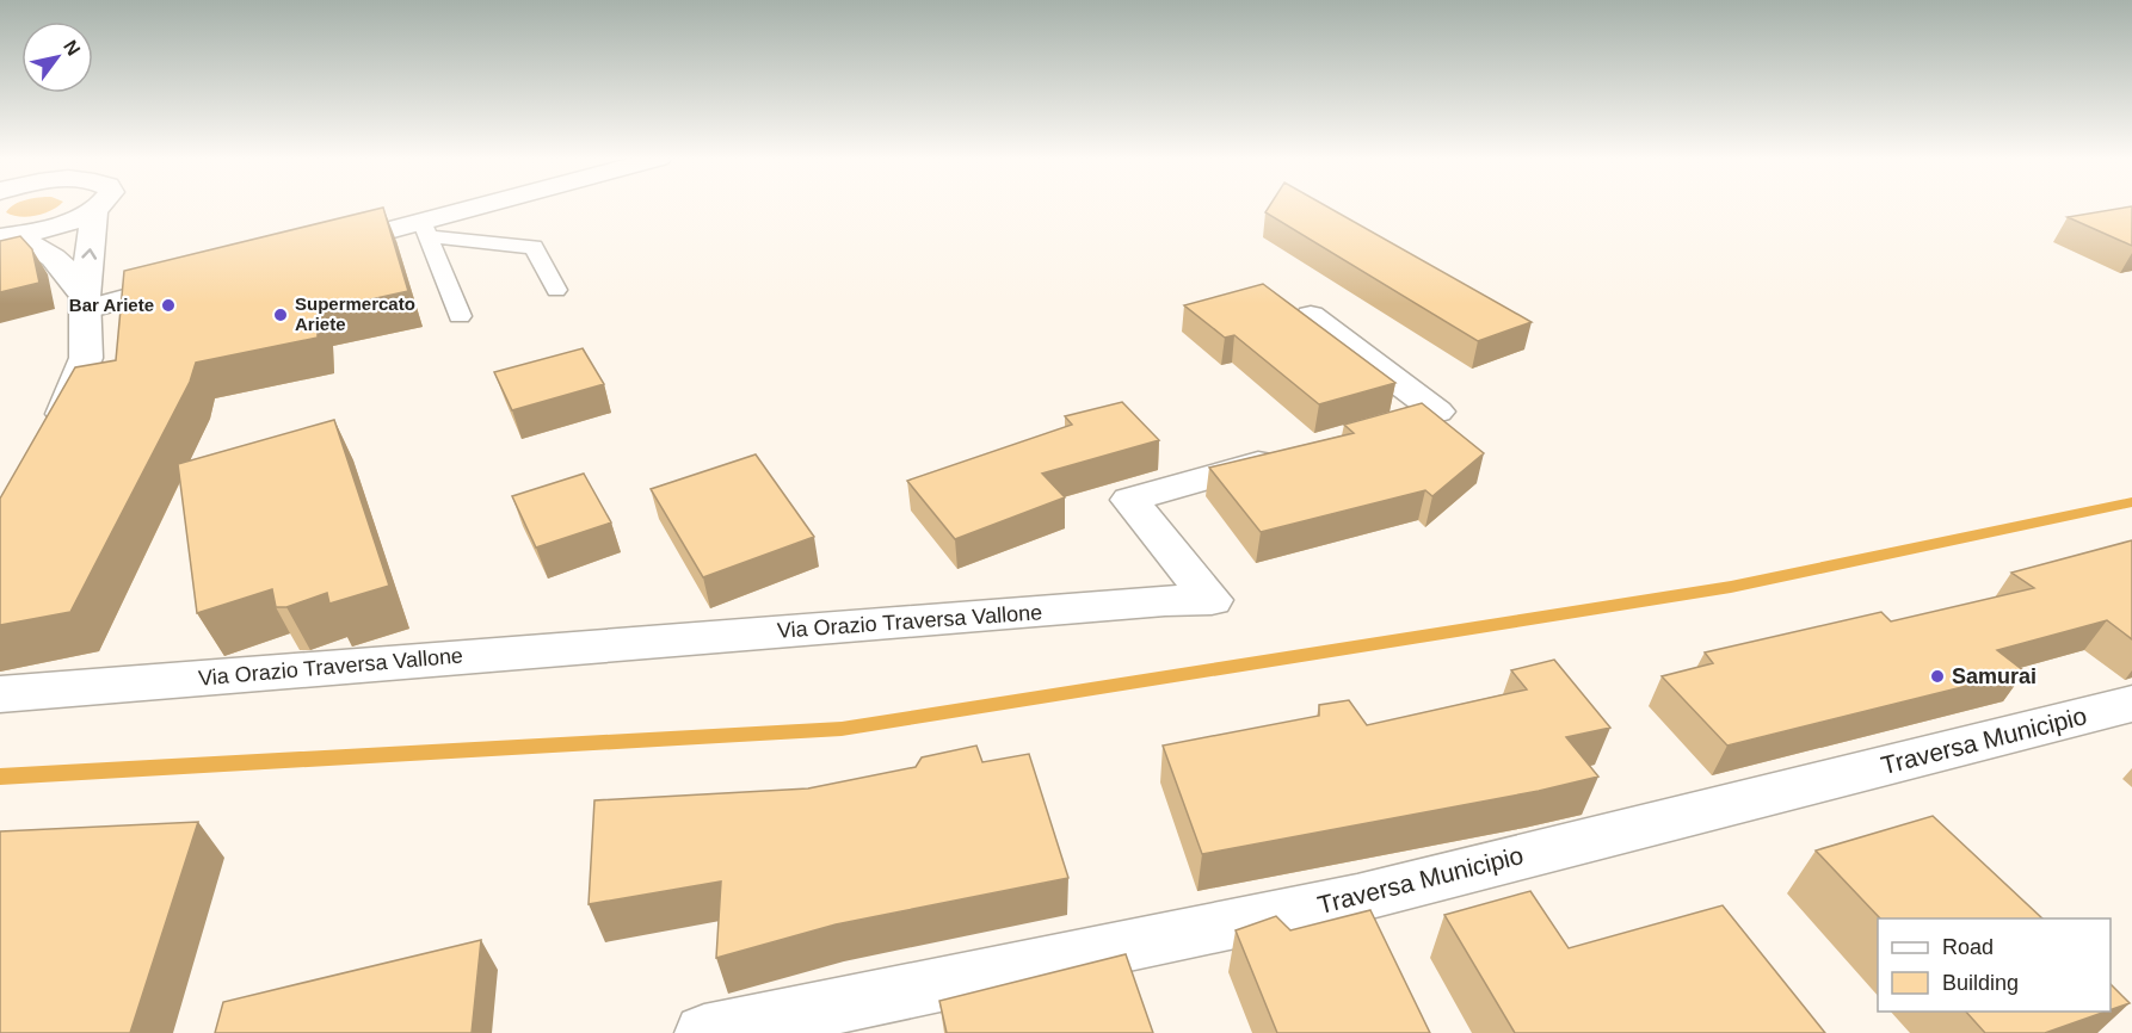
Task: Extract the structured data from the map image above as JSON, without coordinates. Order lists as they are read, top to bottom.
{
  "streets": {
    "street": ["Via Orazio Traversa Vallone", "Traversa Municipio"]
  },
  "places": ["Bar Ariete", "Supermercato Ariete", "Samurai"],
  "legend": ["Road", "Building"],
  "north": "top right"
}
